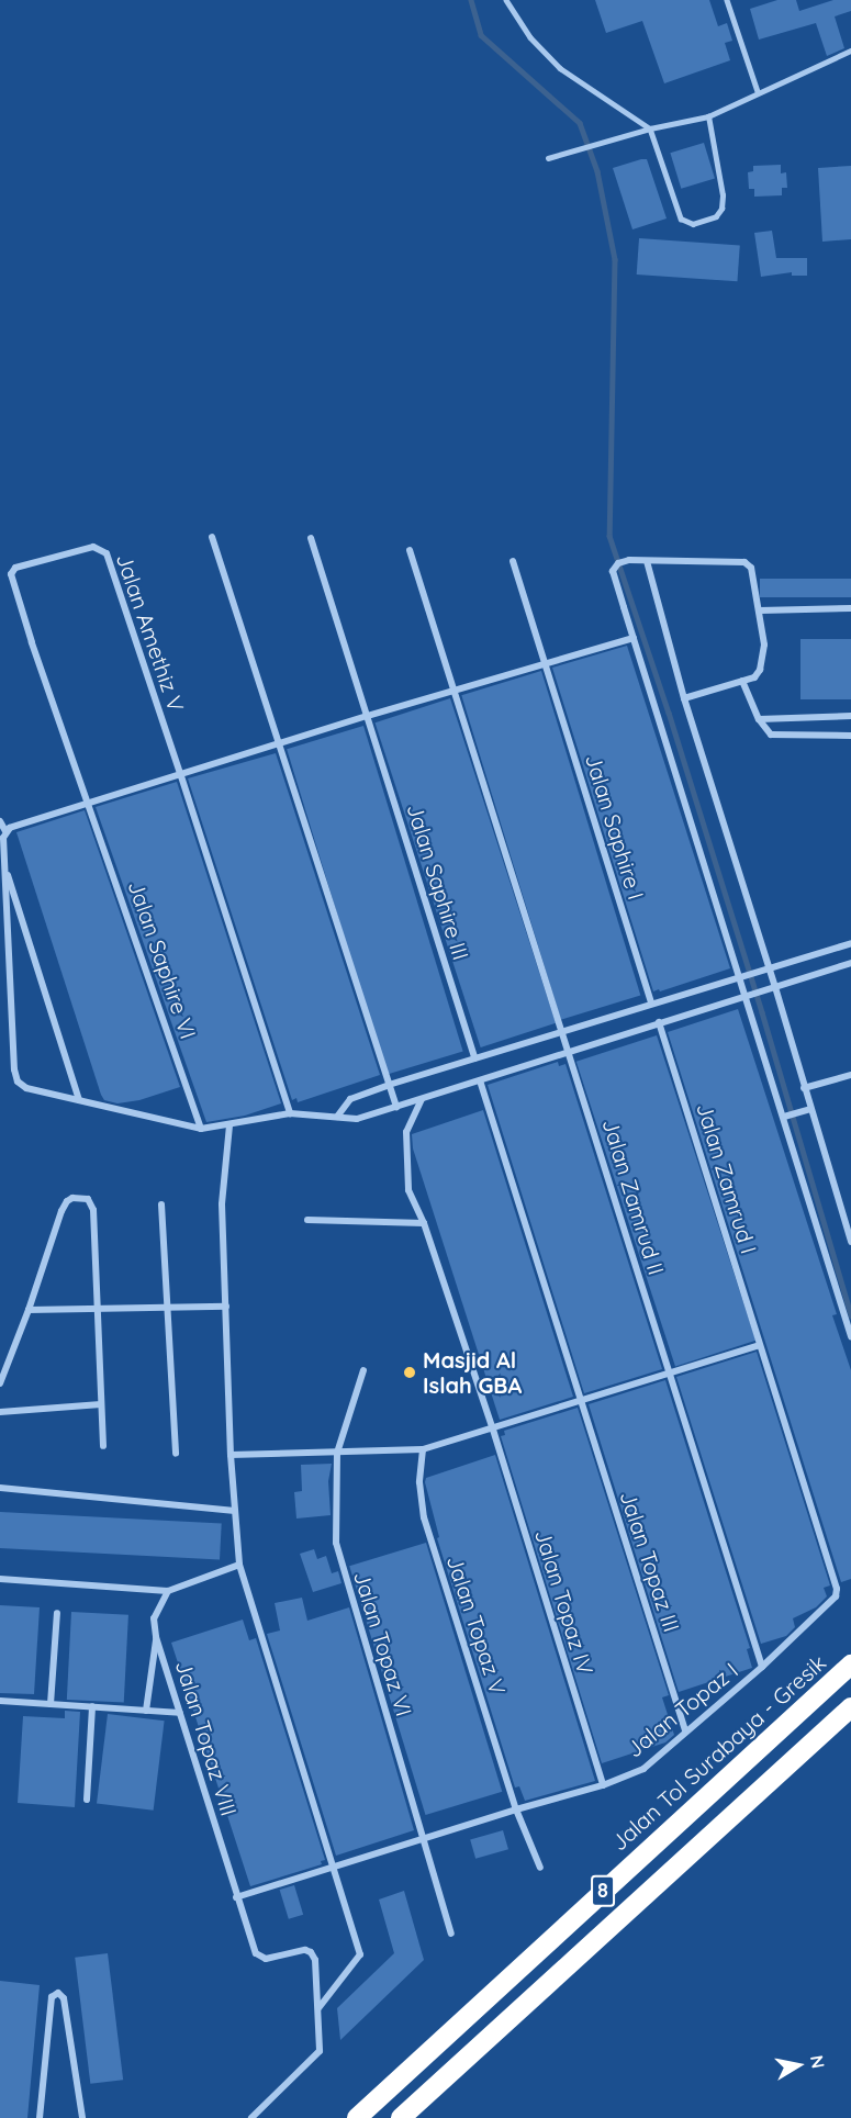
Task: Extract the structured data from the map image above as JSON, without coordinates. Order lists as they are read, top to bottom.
{
  "streets": {
    "highway": ["Jalan Tol Surabaya - Gresik", "8"],
    "street": [
      "Jalan Amethiz V",
      "Jalan Saphire I",
      "Jalan Saphire III",
      "Jalan Saphire VI",
      "Jalan Zamrud I",
      "Jalan Zamrud II",
      "Jalan Topaz III",
      "Jalan Topaz IV",
      "Jalan Topaz V",
      "Jalan Topaz VI",
      "Jalan Topaz I",
      "Jalan Topaz VIII"
    ]
  },
  "crossings": [
    ["Jalan Amethiz V", "Jalan Saphire VI"],
    ["Jalan Zamrud I", "Jalan Topaz I"],
    ["Jalan Zamrud II", "Jalan Topaz I"],
    ["Jalan Topaz III", "Jalan Topaz I"],
    ["Jalan Topaz IV", "Jalan Topaz I"],
    ["Jalan Topaz V", "Jalan Topaz I"],
    ["Jalan Topaz VI", "Jalan Topaz I"],
    ["Jalan Topaz I", "Jalan Topaz VIII"]
  ],
  "places": ["Masjid Al Islah GBA"],
  "north": "right"
}
